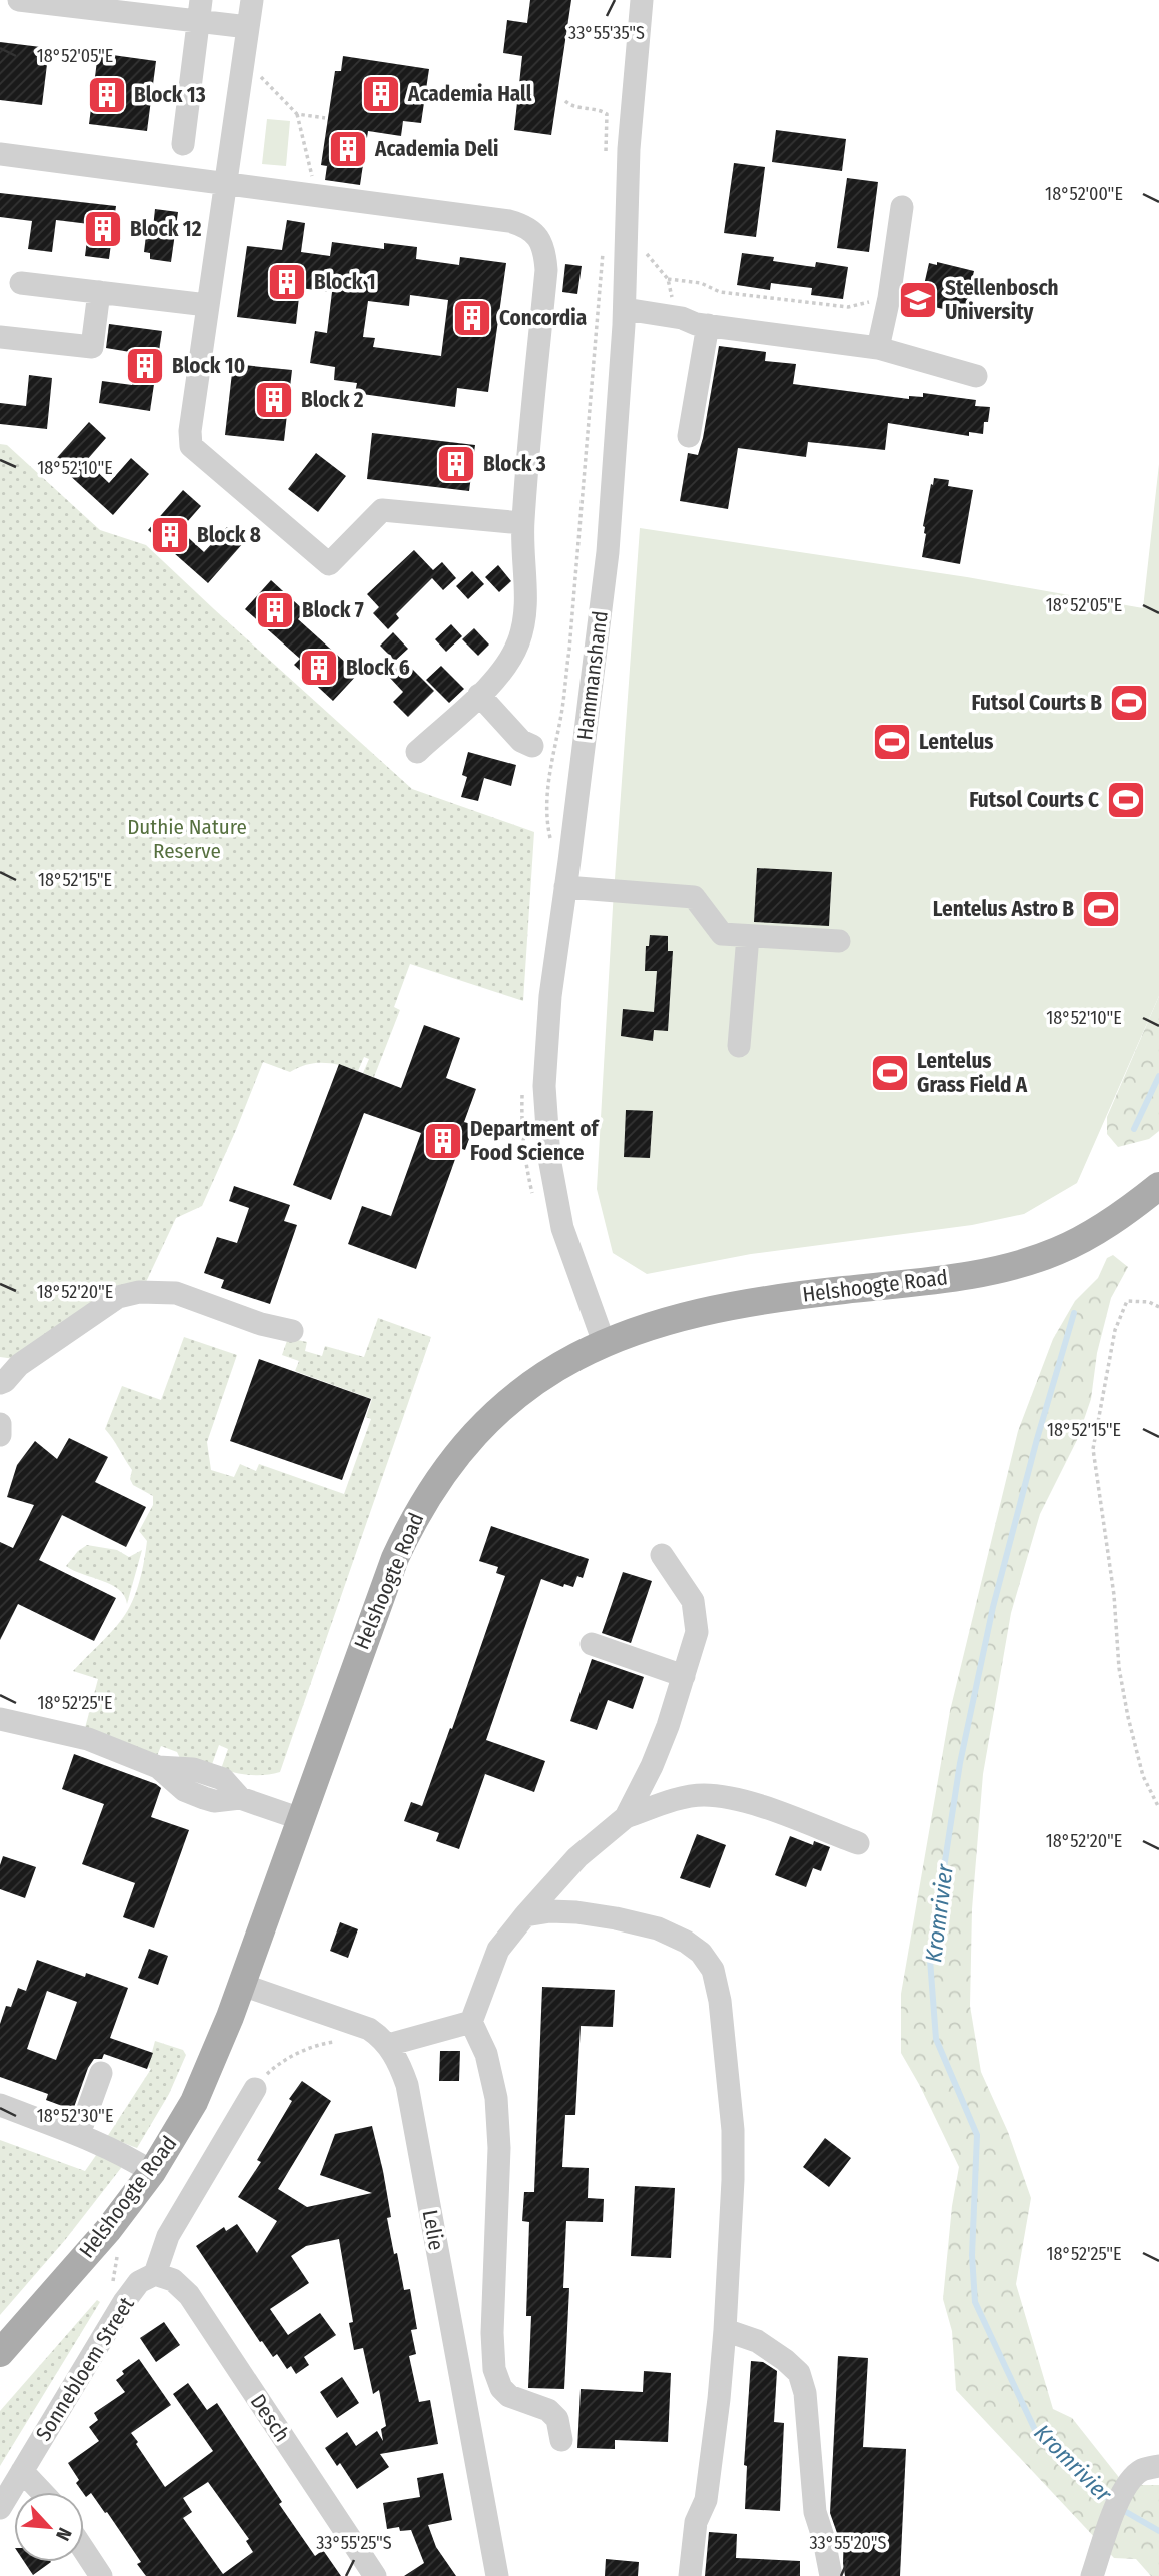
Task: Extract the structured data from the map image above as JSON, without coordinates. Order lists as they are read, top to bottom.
{
  "streets": {
    "main road": ["Helshoogte Road"],
    "street": [
      "Hammanshand",
      "Lelie",
      "Sonnebloem Street",
      "Desch"
    ]
  },
  "crossings": [
    ["Hammanshand", "Helshoogte Road"],
    ["Helshoogte Road", "Lelie"],
    ["Sonnebloem Street", "Desch"]
  ],
  "water": ["Kromrivier"],
  "parks": ["Duthie Nature Reserve"],
  "places": {
    "building": [
      "Academia Hall",
      "Block 13",
      "Academia Deli",
      "Block 12",
      "Block 1",
      "Concordia",
      "Block 10",
      "Block 2",
      "Block 3",
      "Block 8",
      "Block 7",
      "Block 6",
      "Department of Food Science"
    ],
    "school or university": ["Stellenbosch University"],
    "sports": [
      "Futsol Courts B",
      "Lentelus",
      "Futsol Courts C",
      "Lentelus Astro B",
      "Lentelus Grass Field A"
    ]
  },
  "north": "bottom right",
  "coordinates": [
    "33°55'35\"S",
    "18°52'05\"E",
    "18°52'00\"E",
    "18°52'10\"E",
    "18°52'15\"E",
    "18°52'20\"E",
    "18°52'25\"E",
    "18°52'30\"E",
    "33°55'25\"S",
    "33°55'20\"S"
  ]
}
